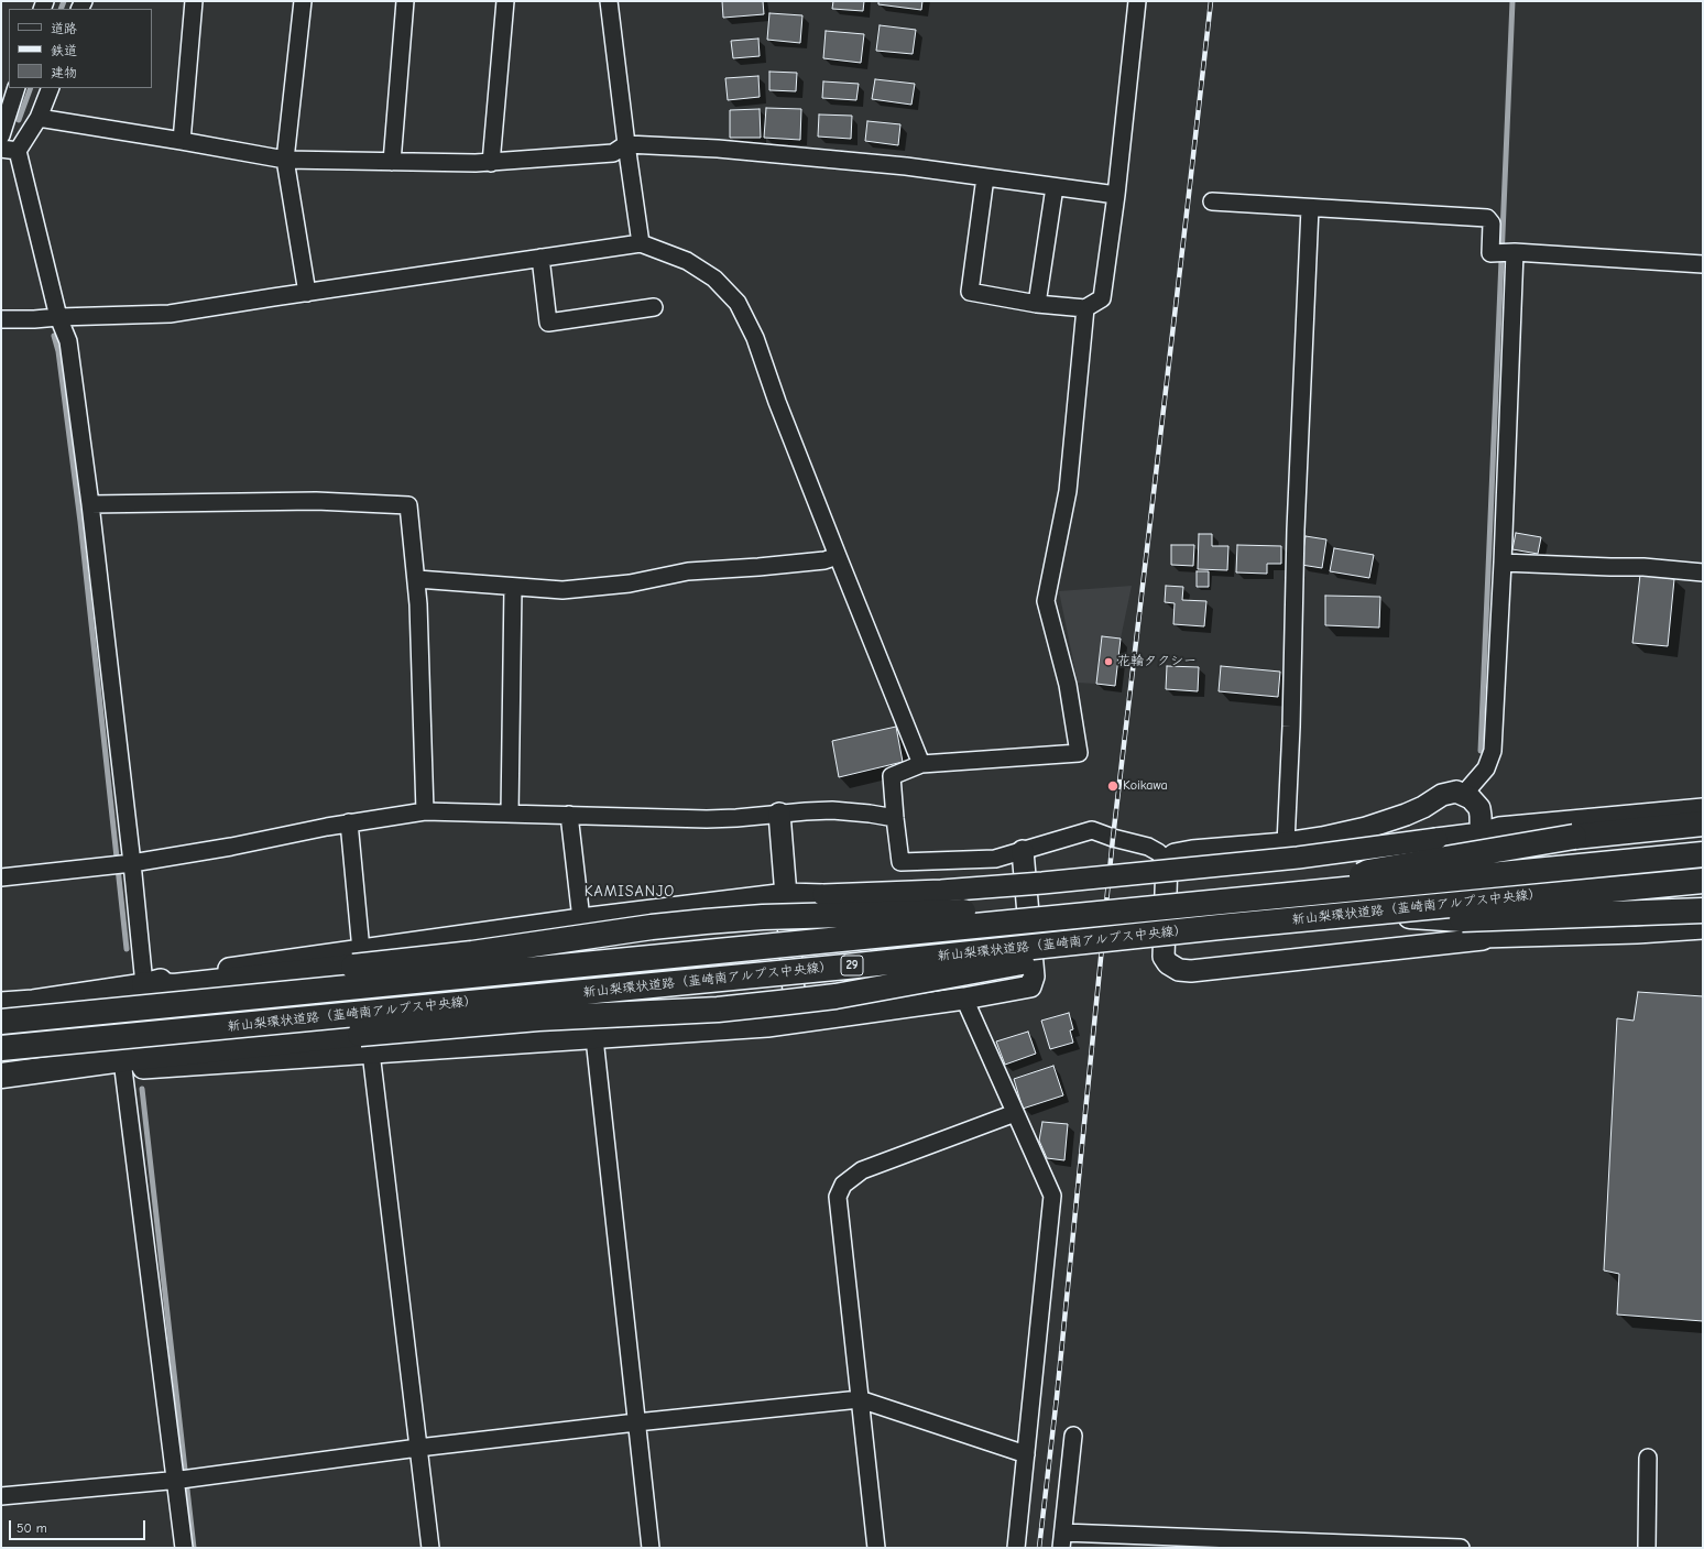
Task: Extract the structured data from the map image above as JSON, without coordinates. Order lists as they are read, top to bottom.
{
  "streets": {
    "highway": ["新山梨環状道路（韮崎南アルプス中央線）", "29"]
  },
  "districts": ["KAMISANJO"],
  "places": ["花輪タクシー", "Koikawa"],
  "legend": ["道路", "鉄道", "建物"],
  "scale_bar": "50 m"
}
